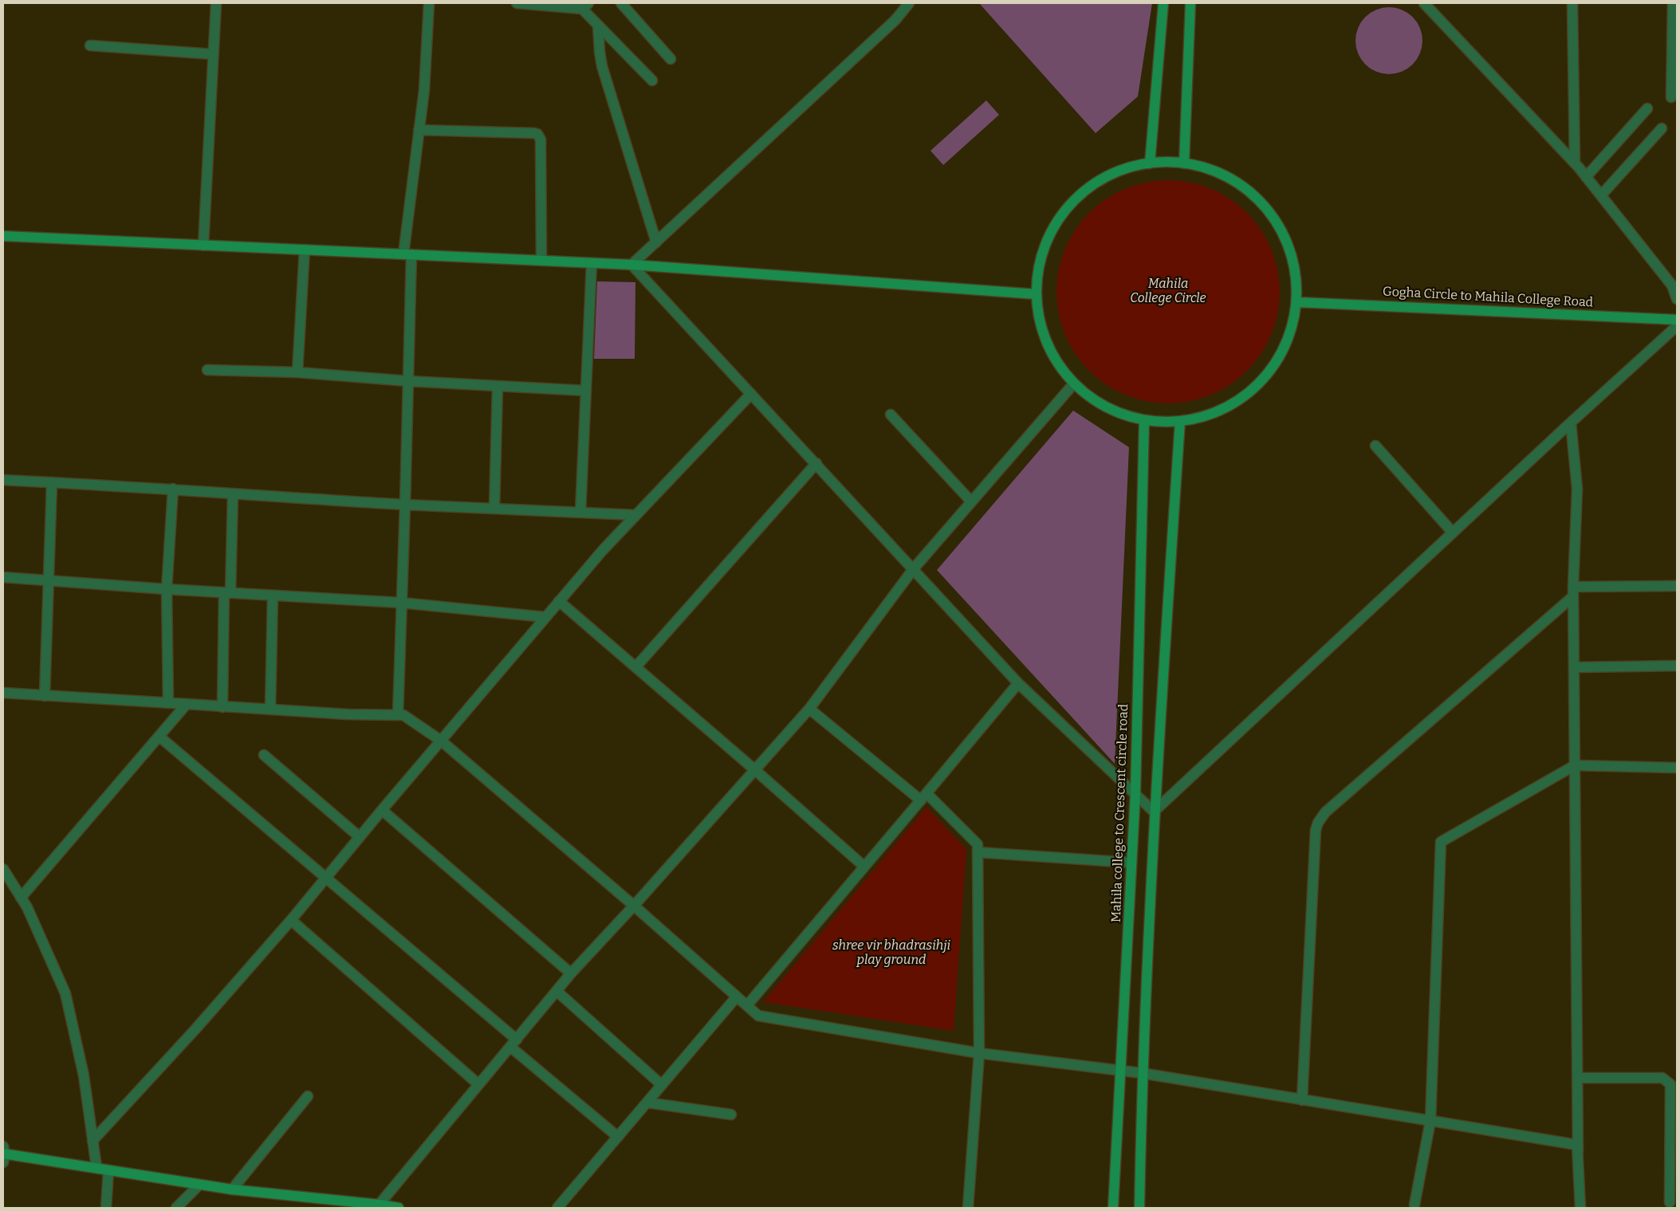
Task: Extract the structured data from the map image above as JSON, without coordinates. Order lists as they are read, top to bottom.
{
  "streets": {
    "main road": ["Gogha Circle to Mahila College Road", "Mahila college to Crescent circle road"]
  },
  "parks": ["Mahila College Circle", "shree vir bhadrasihji play ground"]
}
